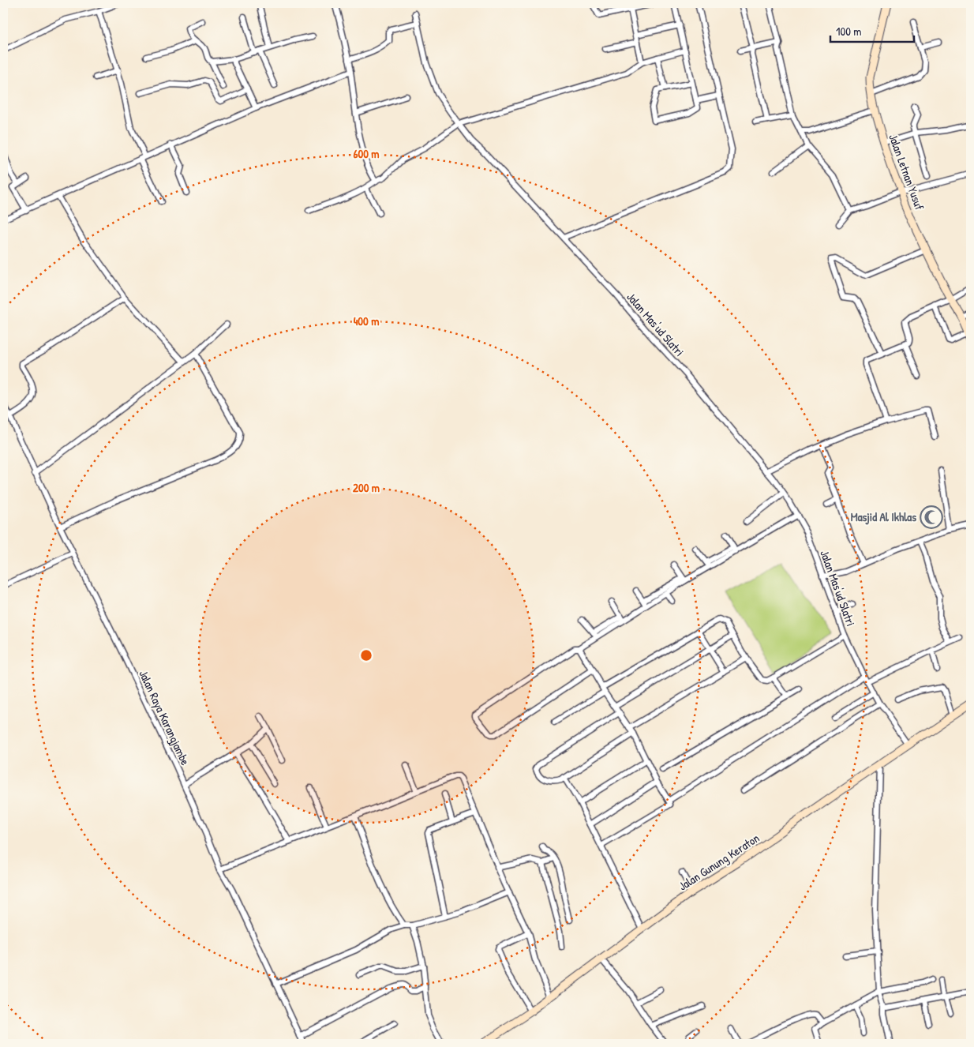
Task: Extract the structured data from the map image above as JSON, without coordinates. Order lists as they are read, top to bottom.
{
  "streets": {
    "street": [
      "Jalan Letnan Yusuf",
      "Jalan Mas'ud Slatri",
      "Jalan Raya Karangjambe",
      "Jalan Gunung Keraton"
    ]
  },
  "crossings": [
    ["Jalan Mas'ud Slatri", "Jalan Gunung Keraton"]
  ],
  "places": {
    "mosque": ["Masjid Al Ikhlas"]
  },
  "scale_bar": "100 m",
  "rings": ["600 m", "400 m", "200 m"]
}
